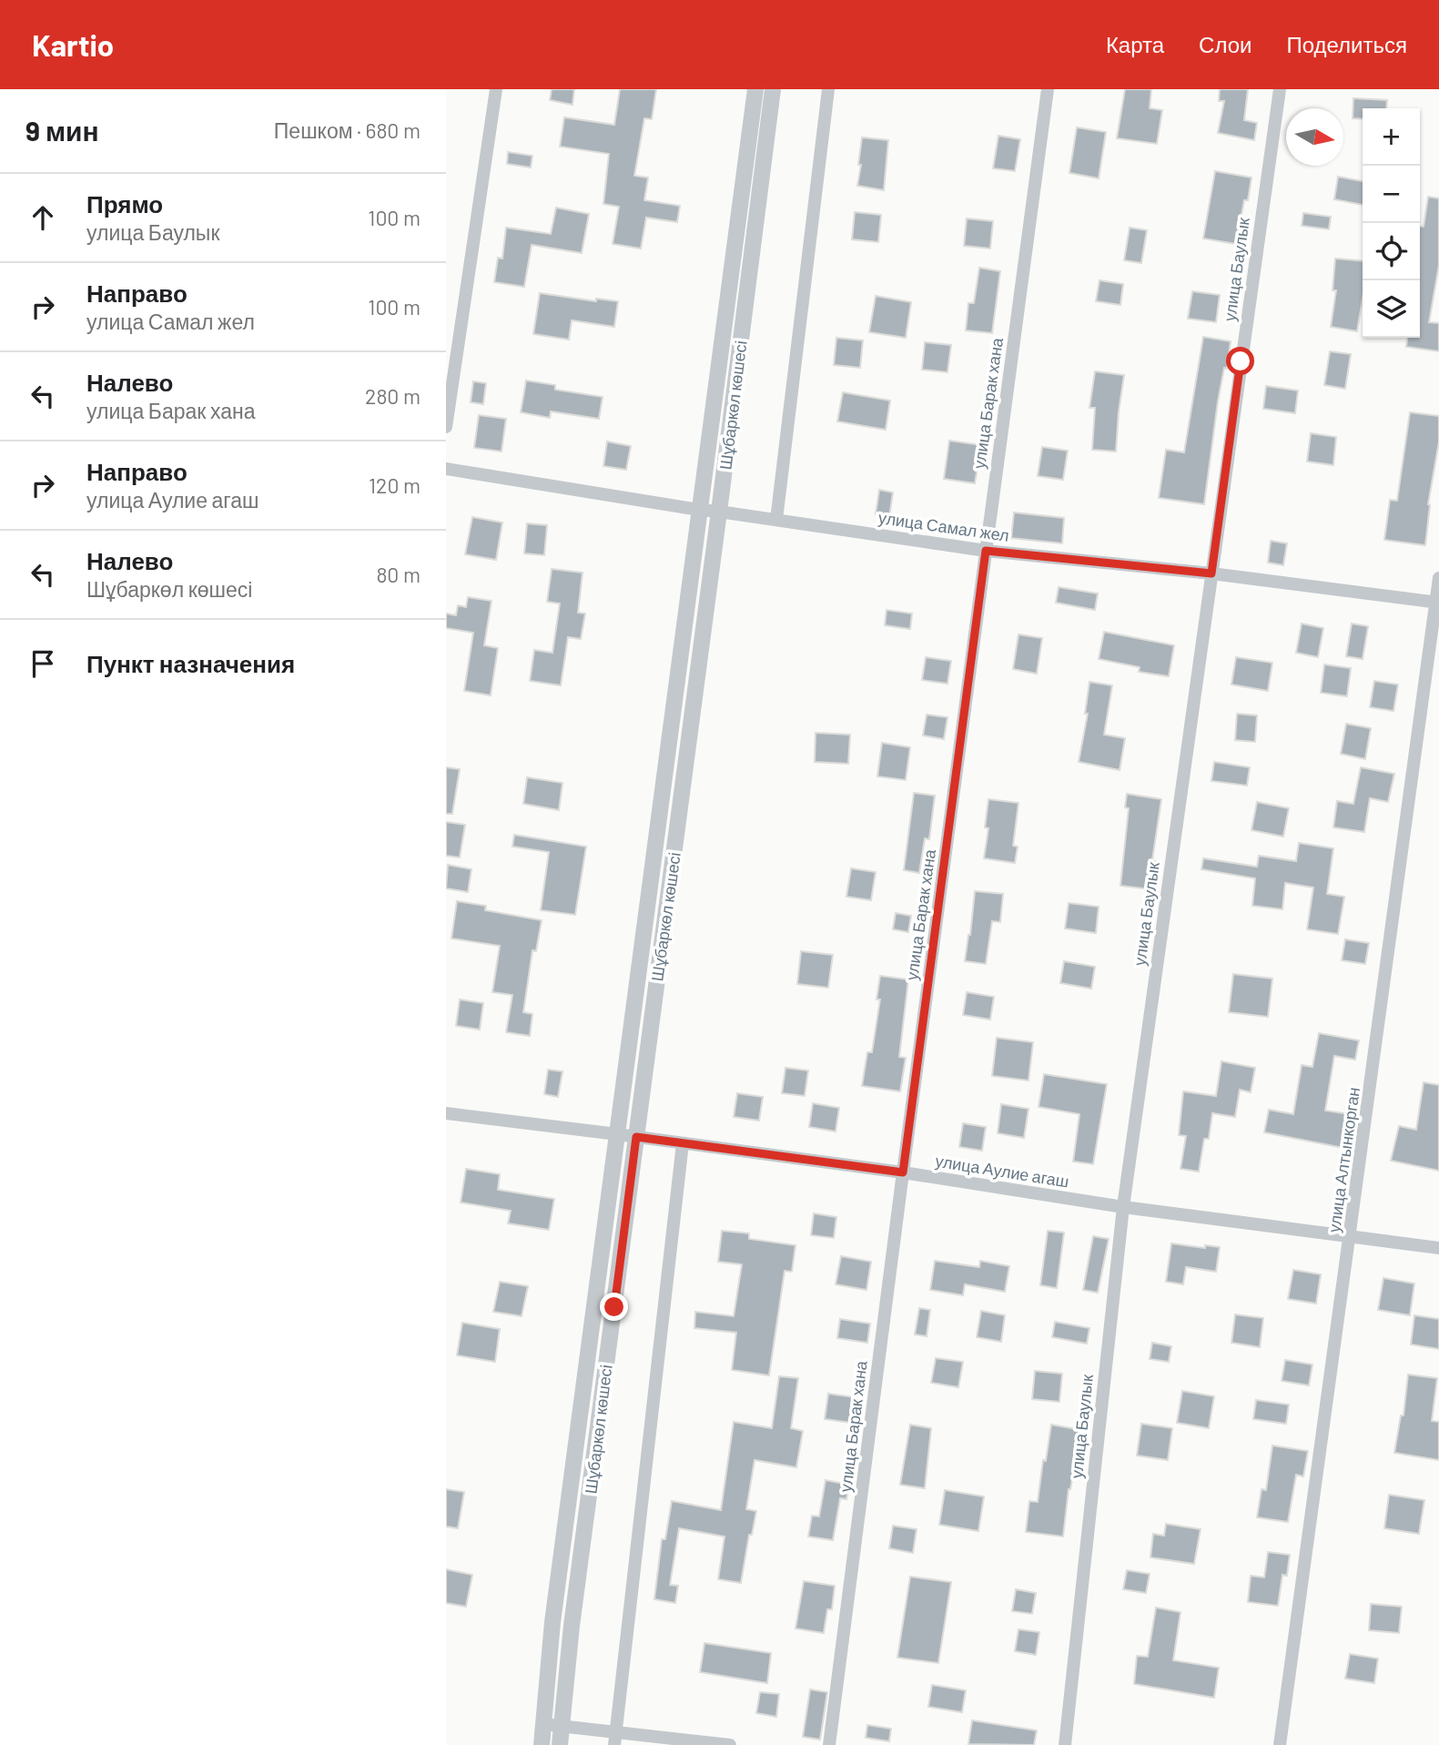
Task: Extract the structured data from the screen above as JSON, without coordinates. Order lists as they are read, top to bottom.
{
  "streets": {
    "street": [
      "улица Баулык",
      "улица Барак хана",
      "Шұбаркөл көшесі",
      "улица Самал жел",
      "улица Алтынкорган",
      "улица Аулие агаш"
    ]
  },
  "crossings": [
    ["улица Баулык", "улица Самал жел"],
    ["улица Баулык", "улица Аулие агаш"],
    ["улица Барак хана", "улица Самал жел"],
    ["улица Барак хана", "улица Аулие агаш"],
    ["Шұбаркөл көшесі", "улица Самал жел"],
    ["Шұбаркөл көшесі", "улица Аулие агаш"],
    ["улица Самал жел", "улица Алтынкорган"],
    ["улица Алтынкорган", "улица Аулие агаш"]
  ],
  "north": "right",
  "page": {
    "header": "Kartio",
    "nav": ["Карта", "Слои", "Поделиться"],
    "heading": ["9 мин", "Пешком · 680 m"],
    "map_buttons": ["+", "−"],
    "list": [
      ["Прямо", "улица Баулык", "100 m"],
      ["Направо", "улица Самал жел", "100 m"],
      ["Налево", "улица Барак хана", "280 m"],
      ["Направо", "улица Аулие агаш", "120 m"],
      ["Налево", "Шұбаркөл көшесі", "80 m"],
      "Пункт назначения"
    ]
  }
}
